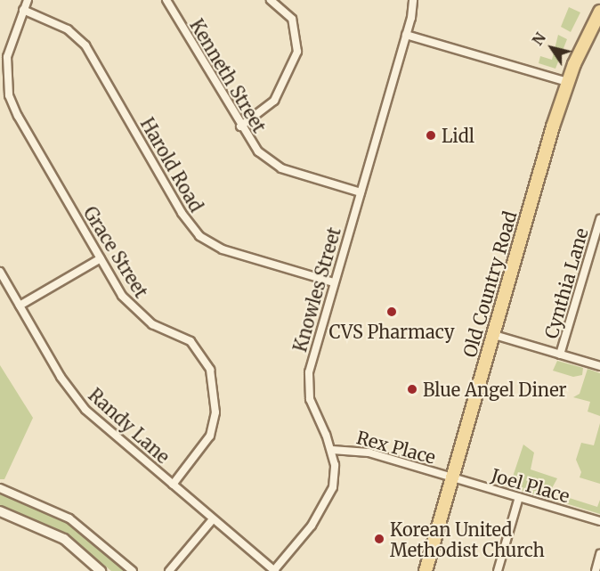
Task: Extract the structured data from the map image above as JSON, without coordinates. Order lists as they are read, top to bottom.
{
  "streets": {
    "main road": ["Old Country Road"],
    "street": [
      "Kenneth Street",
      "Harold Road",
      "Grace Street",
      "Cynthia Lane",
      "Knowles Street",
      "Randy Lane",
      "Rex Place",
      "Joel Place"
    ]
  },
  "crossings": [
    ["Kenneth Street", "Knowles Street"],
    ["Harold Road", "Grace Street"],
    ["Harold Road", "Knowles Street"],
    ["Grace Street", "Randy Lane"],
    ["Old Country Road", "Rex Place"],
    ["Old Country Road", "Joel Place"],
    ["Knowles Street", "Randy Lane"],
    ["Knowles Street", "Rex Place"],
    ["Rex Place", "Joel Place"]
  ],
  "places": [
    "Lidl",
    "CVS Pharmacy",
    "Blue Angel Diner",
    "Korean United Methodist Church"
  ],
  "north": "top left"
}
